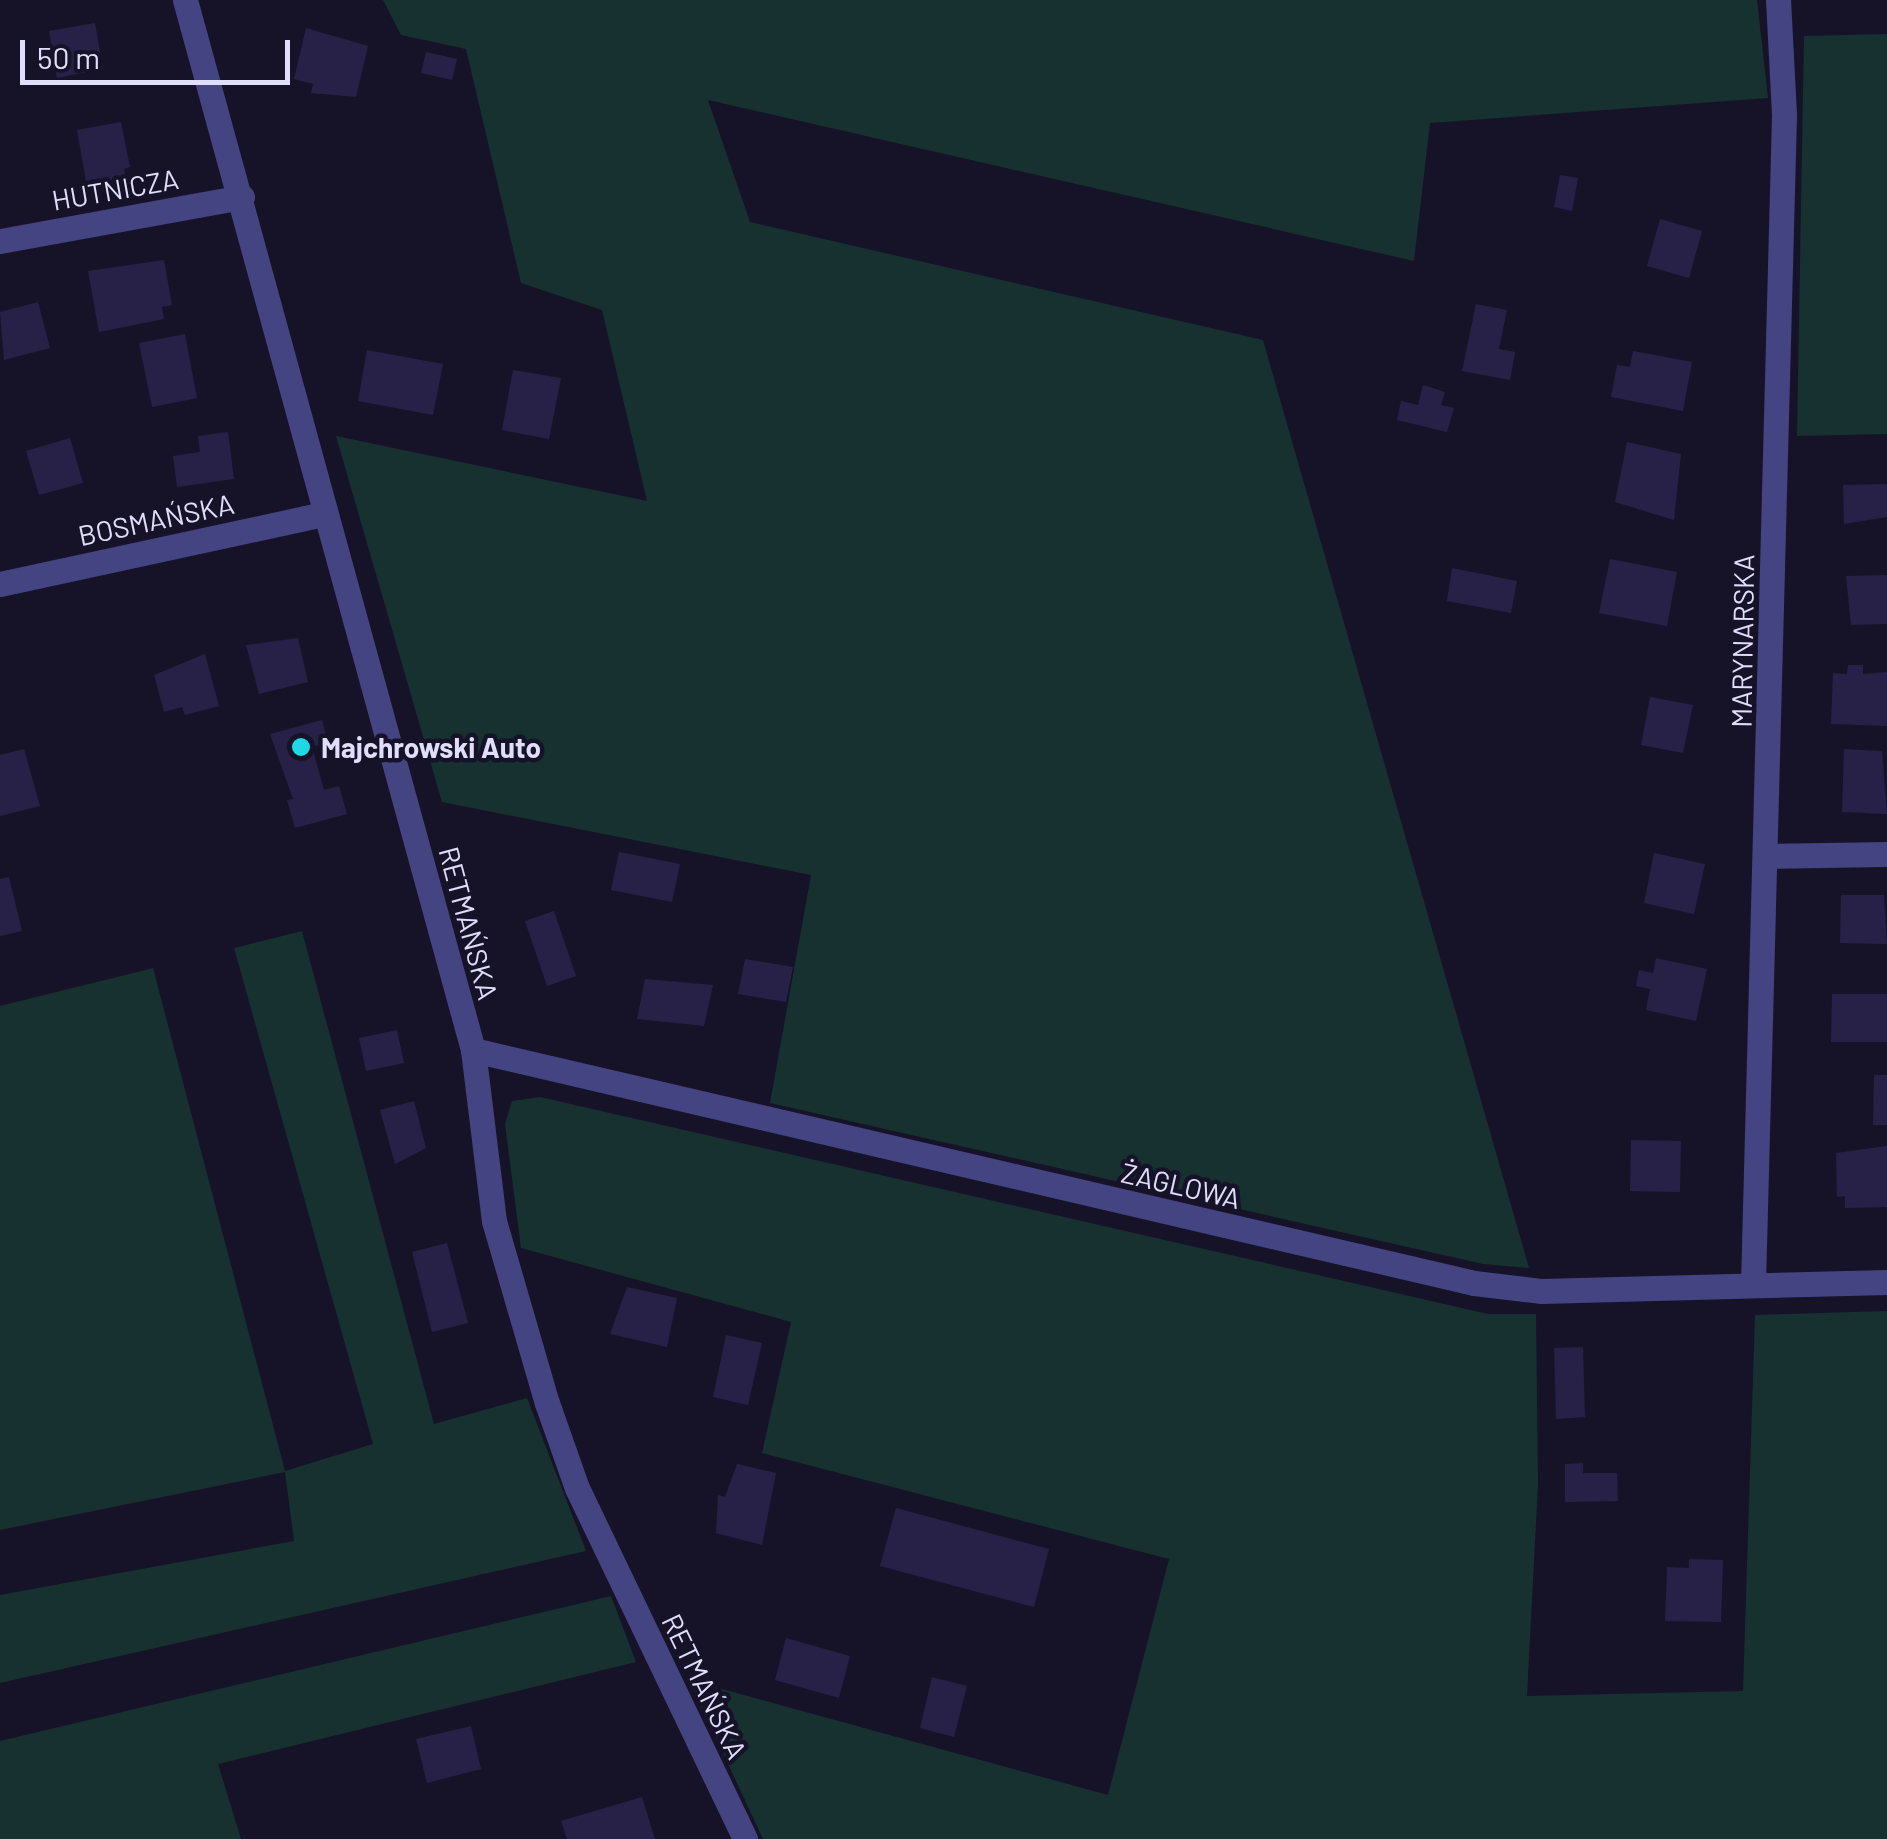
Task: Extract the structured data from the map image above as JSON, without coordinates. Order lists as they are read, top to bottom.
{
  "streets": {
    "street": [
      "HUTNICZA",
      "BOSMAŃSKA",
      "MARYNARSKA",
      "RETMAŃSKA",
      "ŻAGLOWA"
    ]
  },
  "crossings": [
    ["HUTNICZA", "RETMAŃSKA"],
    ["BOSMAŃSKA", "RETMAŃSKA"],
    ["MARYNARSKA", "ŻAGLOWA"],
    ["RETMAŃSKA", "ŻAGLOWA"]
  ],
  "places": ["Majchrowski Auto"],
  "scale_bar": "50 m"
}
